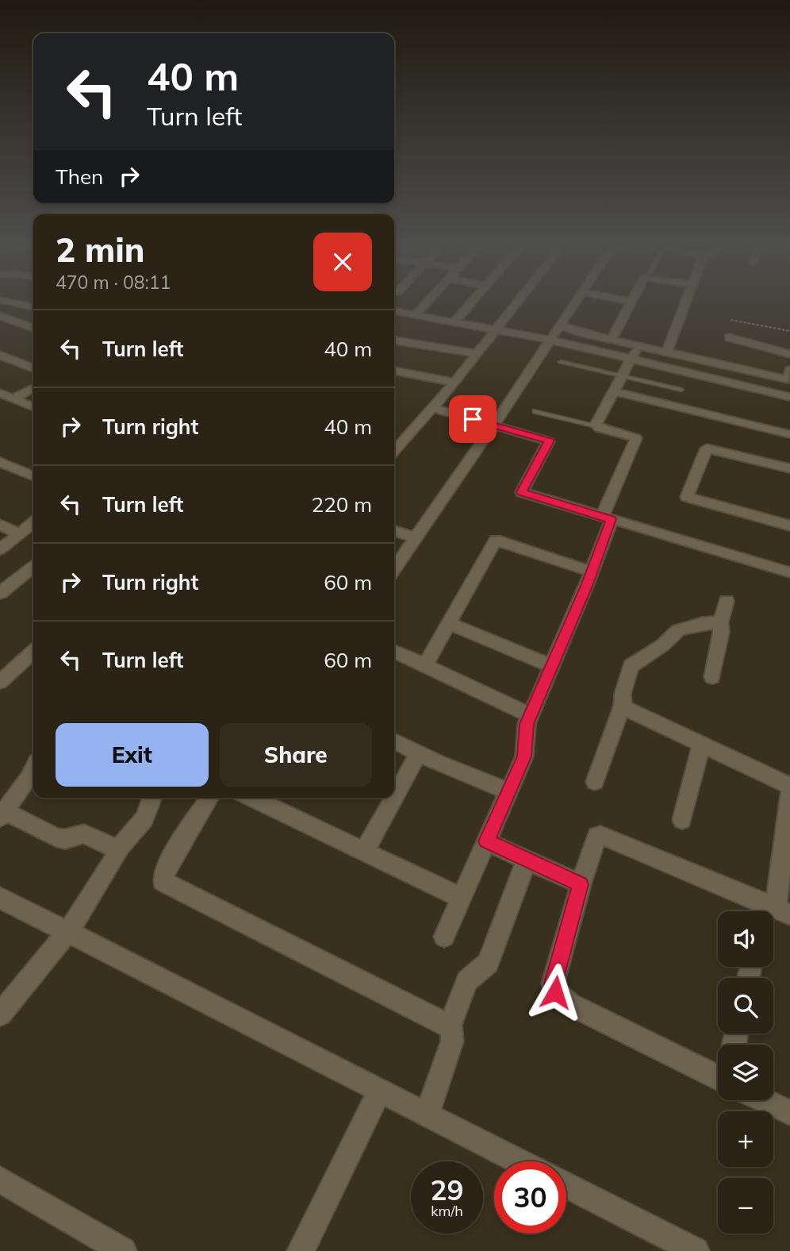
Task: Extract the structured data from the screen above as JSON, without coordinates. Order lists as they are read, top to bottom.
{
  "page": {
    "turn": ["40 m", "Turn left"],
    "then": "Then",
    "heading": ["2 min", "470 m · 08:11"],
    "list": [
      {
        "name": "Turn left",
        "value": "40 m"
      },
      {
        "name": "Turn right",
        "value": "40 m"
      },
      {
        "name": "Turn left",
        "value": "220 m"
      },
      {
        "name": "Turn right",
        "value": "60 m"
      },
      {
        "name": "Turn left",
        "value": "60 m"
      }
    ],
    "buttons": ["Exit", "Share"],
    "map_buttons": ["+", "−"],
    "speed": "29 km/h",
    "limit": "30"
  }
}
